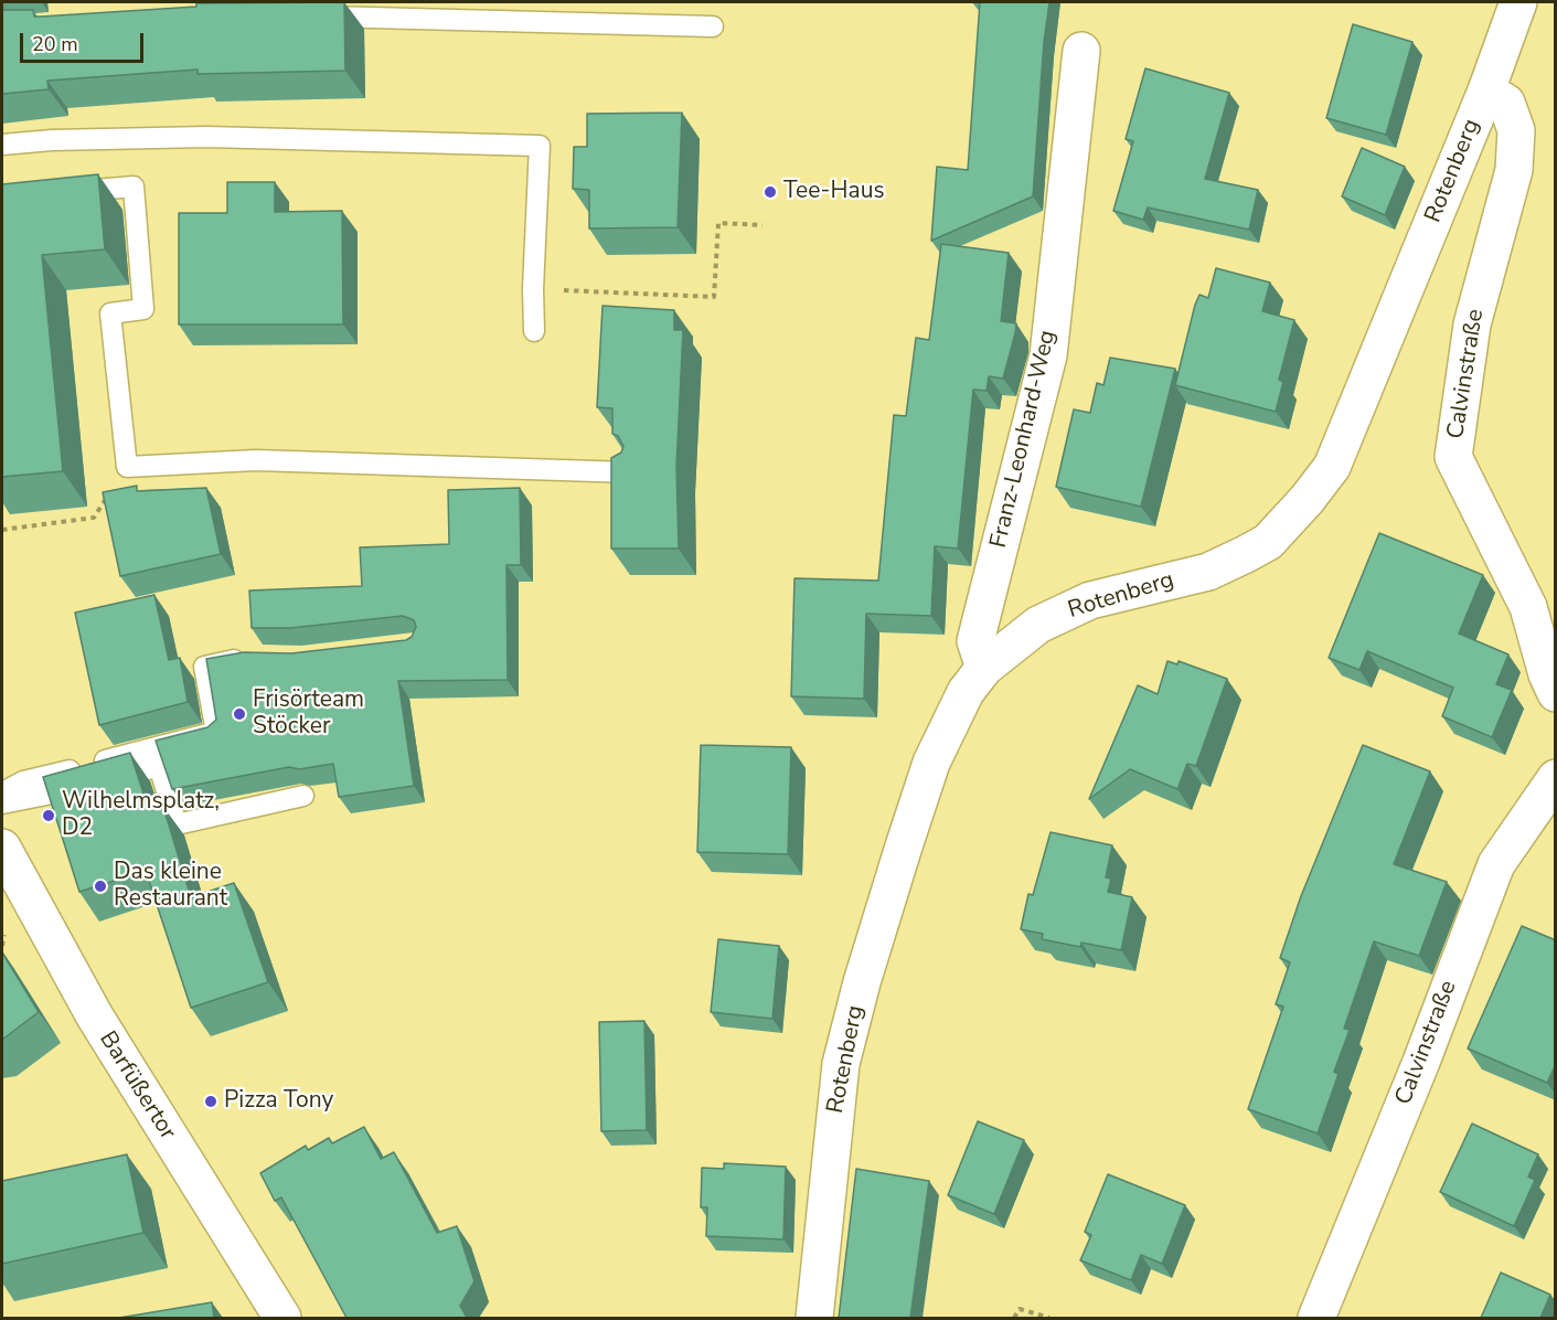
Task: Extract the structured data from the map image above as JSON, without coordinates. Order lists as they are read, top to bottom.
{
  "streets": {
    "street": [
      "Rotenberg",
      "Calvinstraße",
      "Franz-Leonhard-Weg",
      "Barfüßertor"
    ]
  },
  "crossings": [
    ["Rotenberg", "Calvinstraße"],
    ["Rotenberg", "Franz-Leonhard-Weg"]
  ],
  "places": [
    "Tee-Haus",
    "Frisörteam Stöcker",
    "Wilhelmsplatz, D2",
    "Das kleine Restaurant",
    "Pizza Tony"
  ],
  "scale_bar": "20 m"
}
